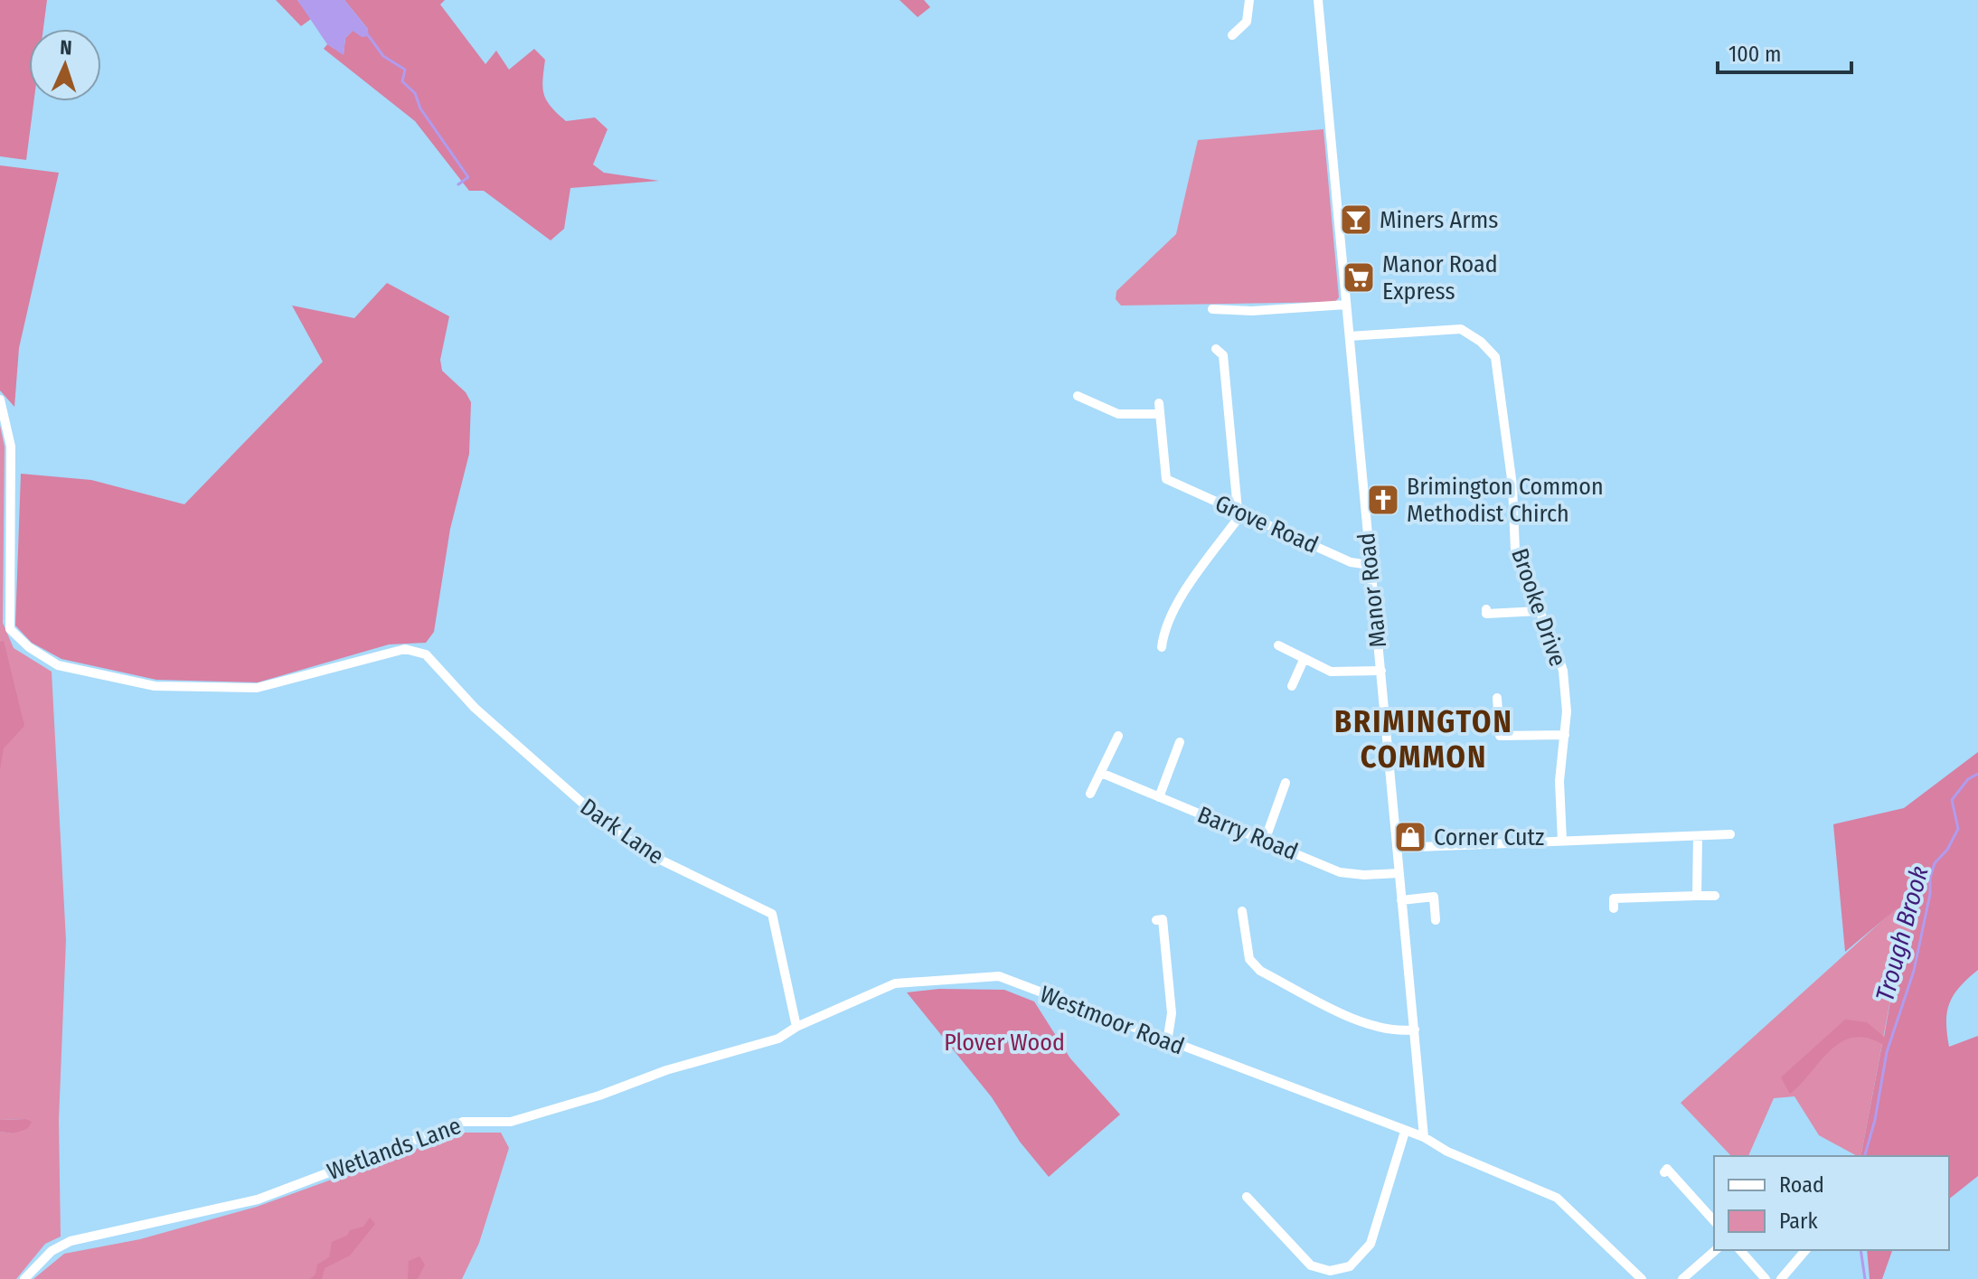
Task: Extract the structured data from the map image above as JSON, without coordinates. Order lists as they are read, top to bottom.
{
  "streets": {
    "street": [
      "Grove Road",
      "Manor Road",
      "Brooke Drive",
      "Dark Lane",
      "Barry Road",
      "Westmoor Road",
      "Wetlands Lane"
    ]
  },
  "crossings": [
    ["Grove Road", "Manor Road"],
    ["Manor Road", "Brooke Drive"],
    ["Manor Road", "Barry Road"],
    ["Manor Road", "Westmoor Road"],
    ["Dark Lane", "Westmoor Road"],
    ["Dark Lane", "Wetlands Lane"],
    ["Westmoor Road", "Wetlands Lane"]
  ],
  "districts": ["BRIMINGTON COMMON"],
  "water": ["Trough Brook"],
  "parks": ["Plover Wood"],
  "places": {
    "bar": ["Miners Arms"],
    "supermarket": ["Manor Road Express"],
    "church": ["Brimington Common Methodist Chirch"],
    "shop": ["Corner Cutz"]
  },
  "legend": ["Road", "Park"],
  "scale_bar": "100 m",
  "north": "top"
}
